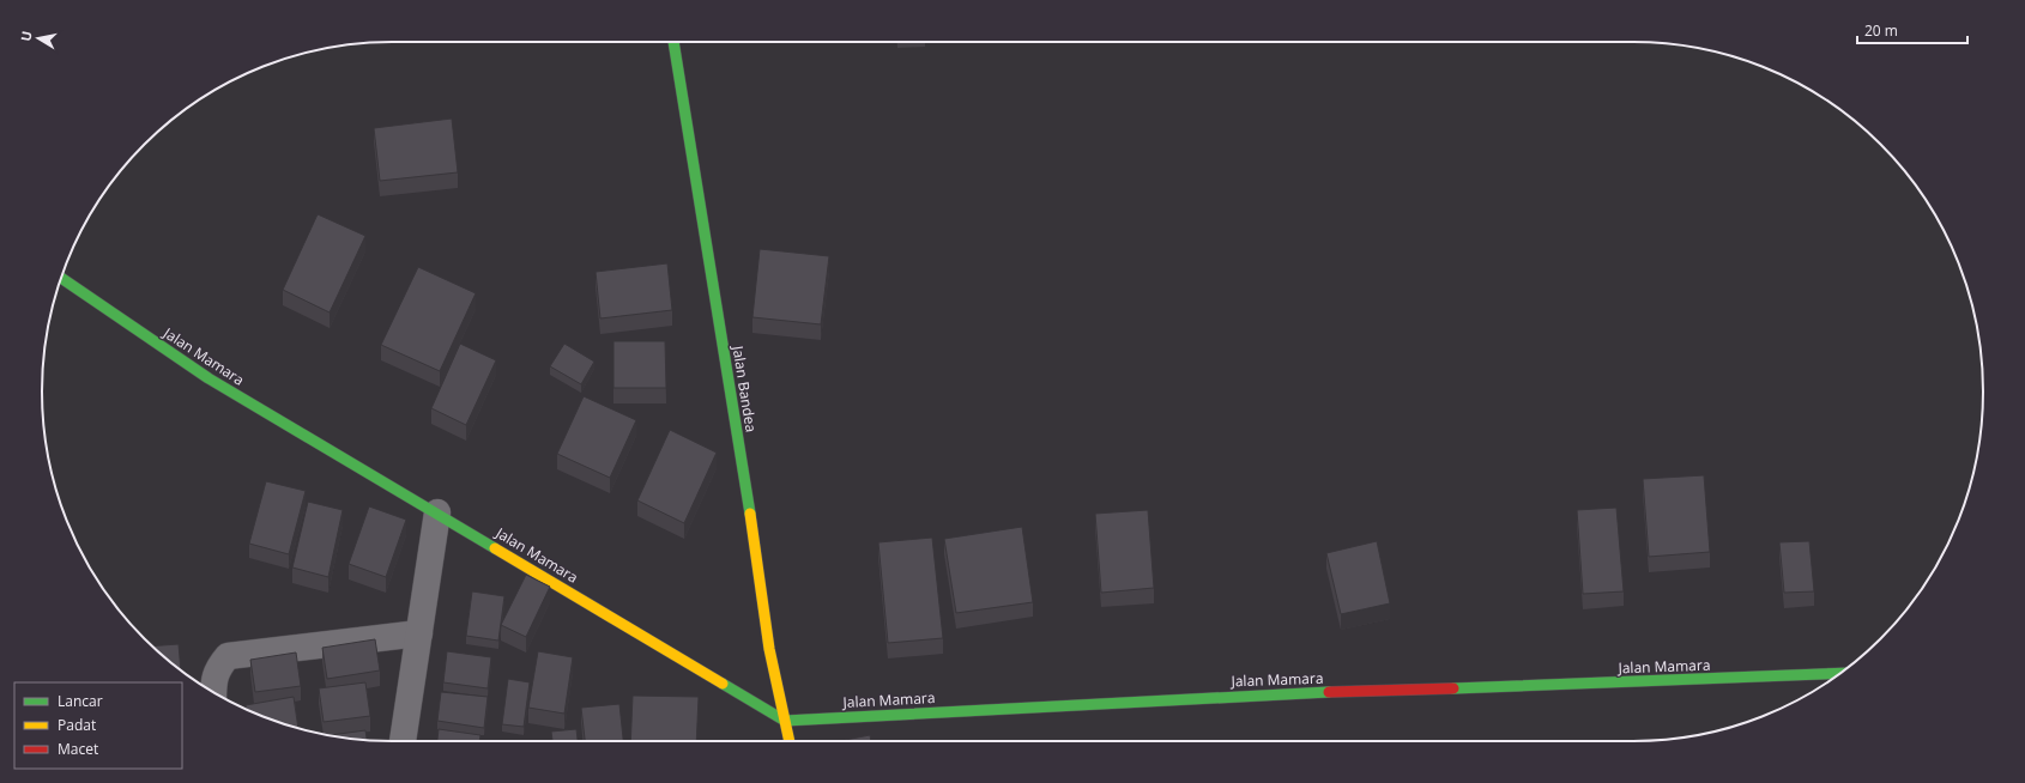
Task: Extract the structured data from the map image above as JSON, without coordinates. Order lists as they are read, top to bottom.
{
  "streets": {
    "street": ["Jalan Mamara", "Jalan Bandea"]
  },
  "crossings": [
    ["Jalan Mamara", "Jalan Bandea"]
  ],
  "legend": ["Lancar", "Padat", "Macet"],
  "scale_bar": "20 m",
  "north": "left"
}
